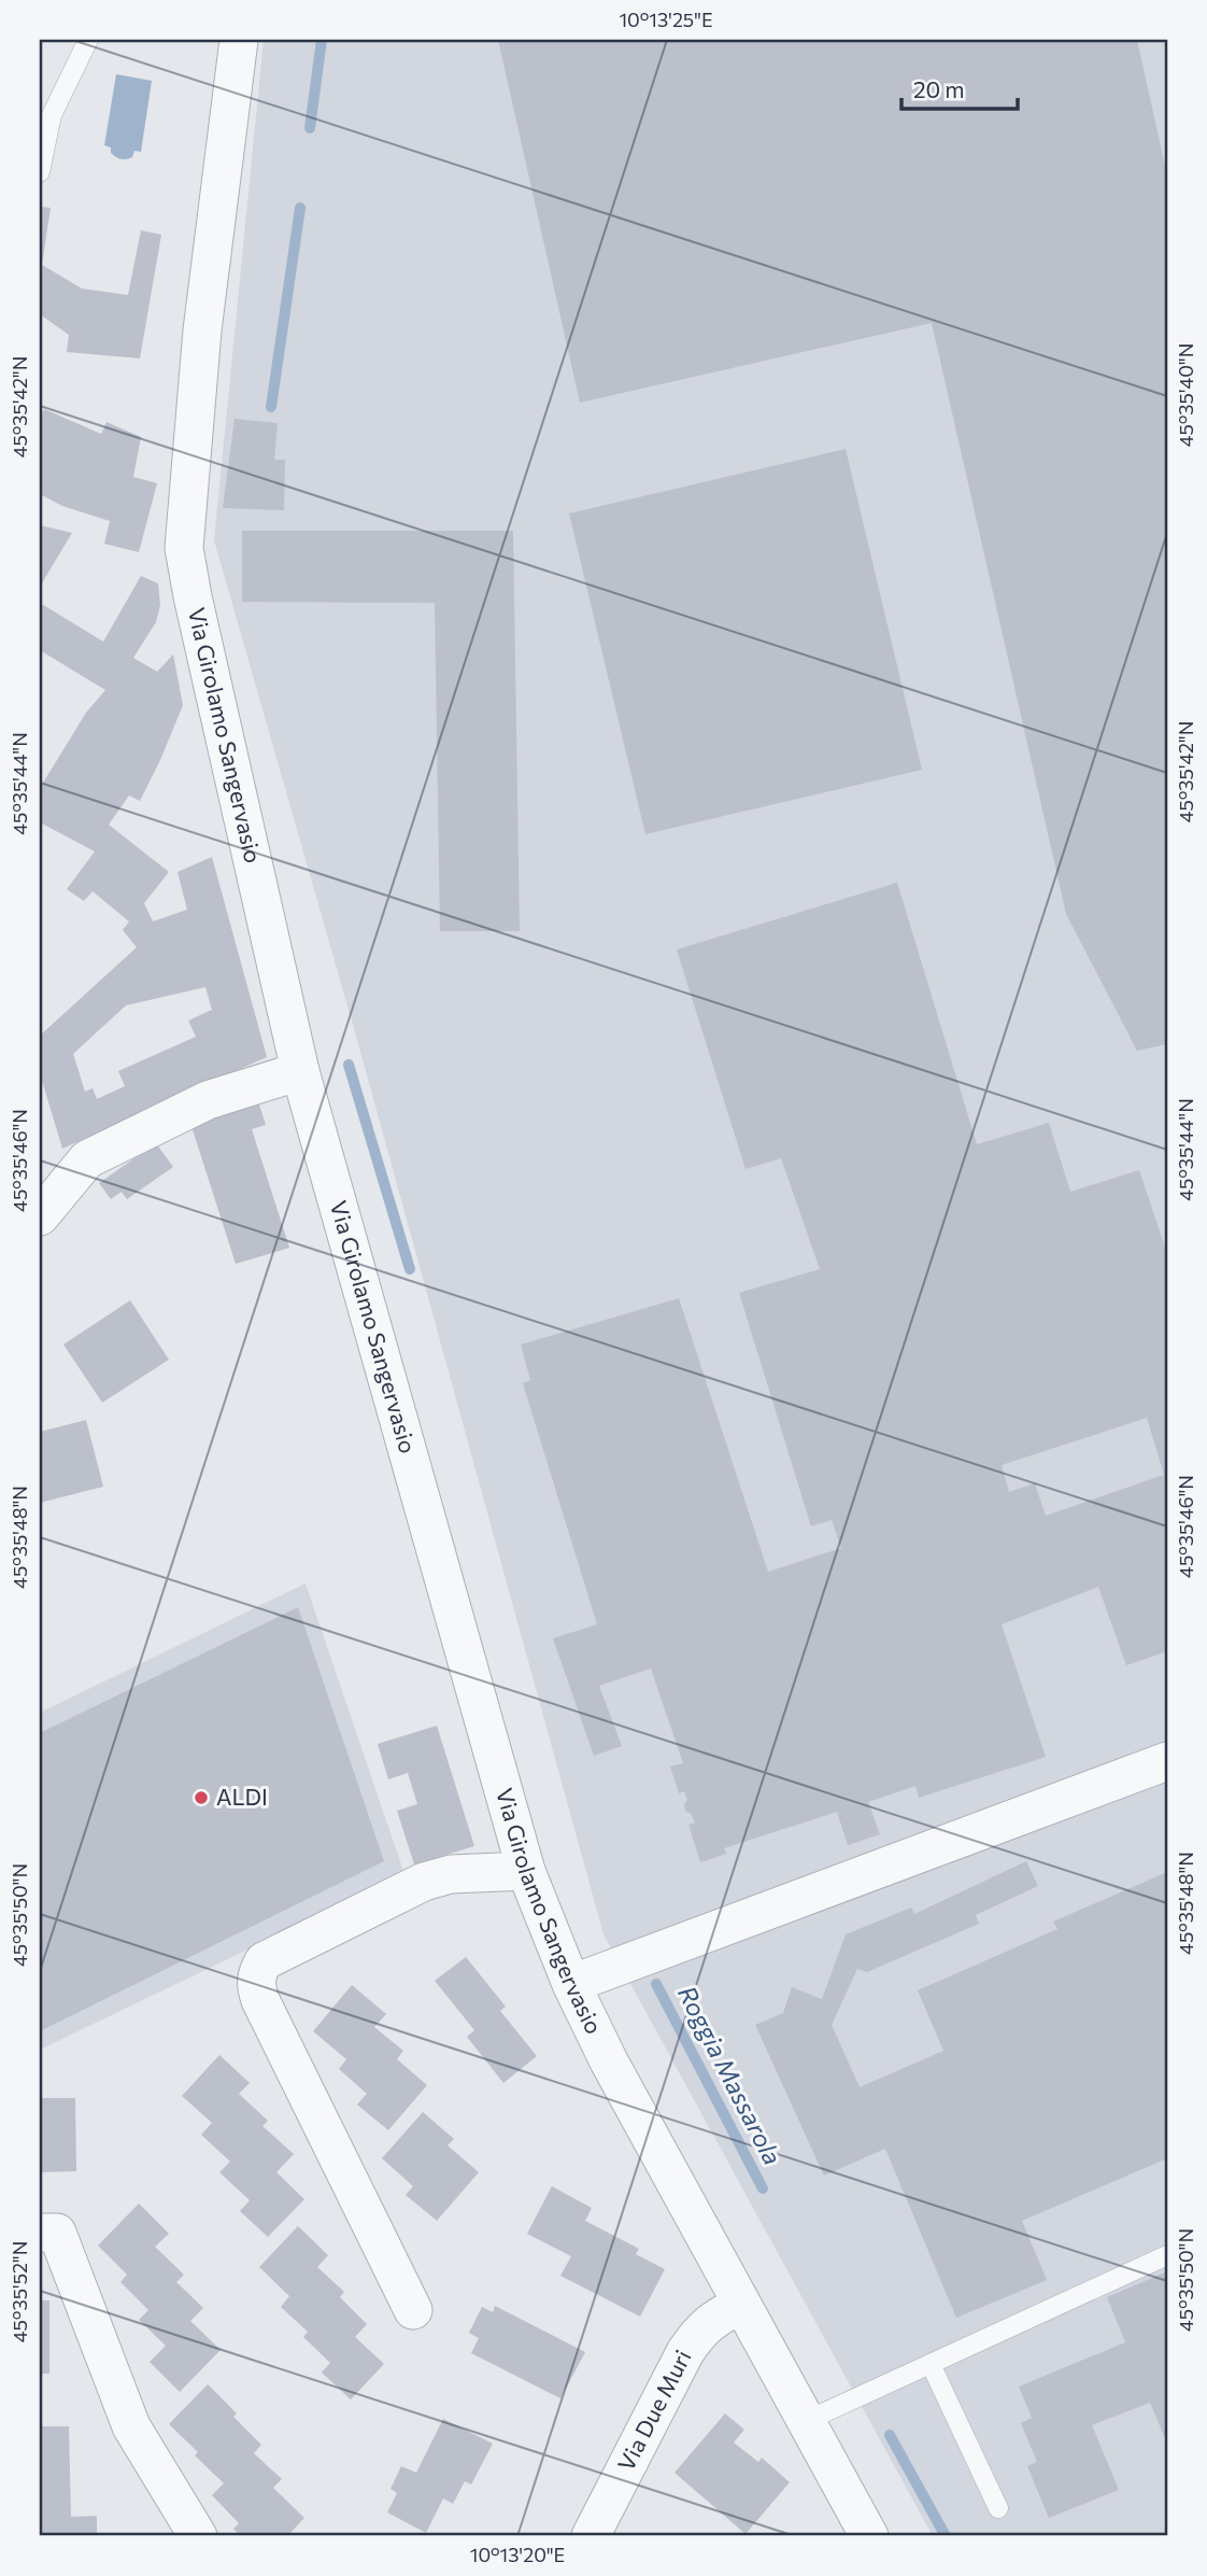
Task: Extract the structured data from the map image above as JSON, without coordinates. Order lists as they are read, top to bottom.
{
  "streets": {
    "street": ["Via Girolamo Sangervasio", "Via Due Muri"]
  },
  "crossings": [
    ["Via Girolamo Sangervasio", "Via Due Muri"]
  ],
  "water": ["Roggia Massarola"],
  "places": ["ALDI"],
  "scale_bar": "20 m",
  "coordinates": [
    "10°13'25\"E",
    "45°35'40\"N",
    "45°35'42\"N",
    "45°35'44\"N",
    "45°35'46\"N",
    "45°35'48\"N",
    "45°35'50\"N",
    "45°35'52\"N",
    "10°13'20\"E"
  ]
}
